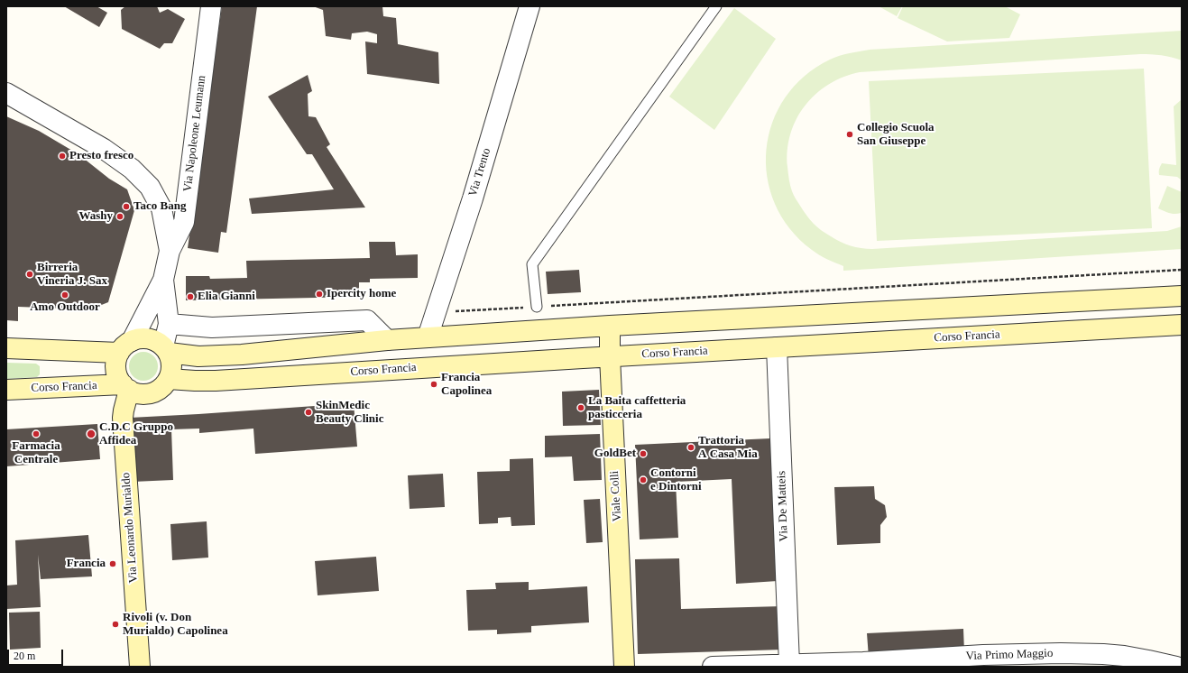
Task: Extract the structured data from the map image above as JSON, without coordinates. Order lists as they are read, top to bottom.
{
  "streets": {
    "main road": ["Corso Francia", "Viale Colli", "Via Leonardo Murialdo"],
    "street": [
      "Via Napoleone Leumann",
      "Via Trento",
      "Via De Matteis",
      "Via Primo Maggio"
    ]
  },
  "crossings": [
    ["Via Napoleone Leumann", "Corso Francia"],
    ["Via Napoleone Leumann", "Via Leonardo Murialdo"],
    ["Corso Francia", "Viale Colli"],
    ["Corso Francia", "Via De Matteis"],
    ["Corso Francia", "Via Leonardo Murialdo"],
    ["Via De Matteis", "Via Primo Maggio"]
  ],
  "places": [
    "Collegio Scuola San Giuseppe",
    "Presto fresco",
    "Taco Bang",
    "Washy",
    "Birreria Vineria J. Sax",
    "Ipercity home",
    "Amo Outdoor",
    "Elia Gianni",
    "Francia Capolinea",
    "La Baita caffetteria pasticceria",
    "SkinMedic Beauty Clinic",
    "Farmacia Centrale",
    "C.D.C Gruppo Affidea",
    "Trattoria A Casa Mia",
    "GoldBet",
    "Contorni e Dintorni",
    "Francia",
    "Rivoli (v. Don Murialdo) Capolinea"
  ],
  "scale_bar": "20 m"
}
